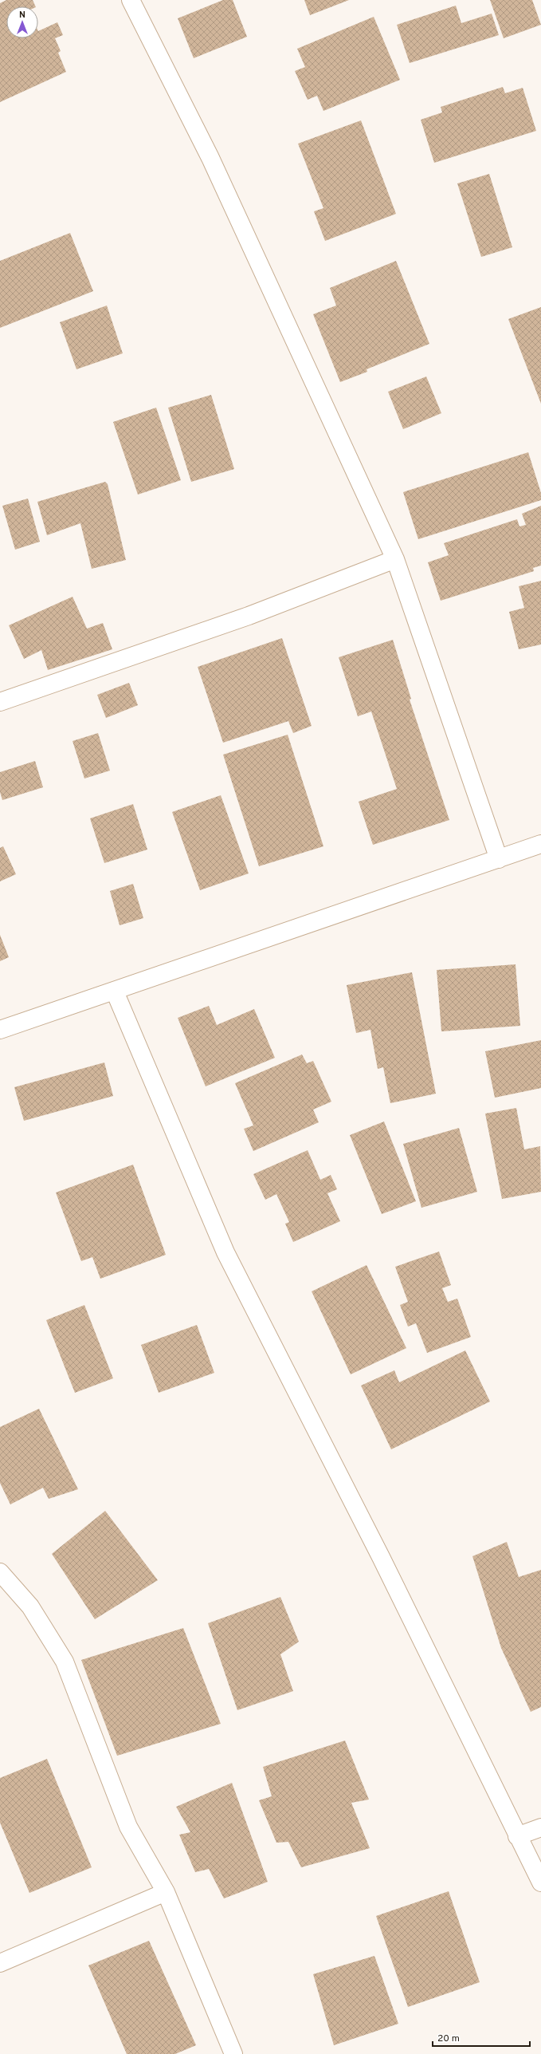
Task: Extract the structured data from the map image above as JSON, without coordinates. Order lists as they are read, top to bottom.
{
  "scale_bar": "20 m",
  "north": "top"
}
